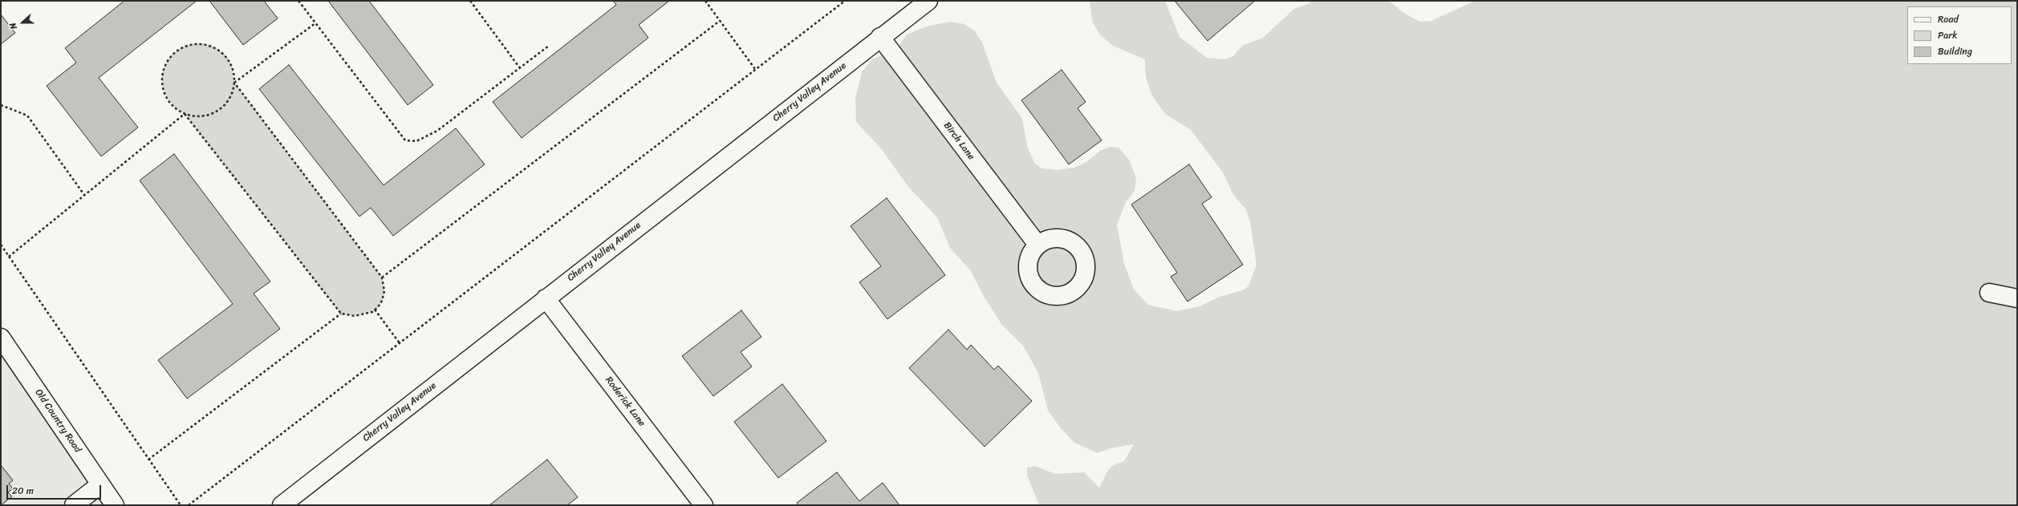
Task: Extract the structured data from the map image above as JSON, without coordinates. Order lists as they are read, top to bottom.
{
  "streets": {
    "street": [
      "Cherry Valley Avenue",
      "Birch Lane",
      "Roderick Lane",
      "Old Country Road"
    ]
  },
  "crossings": [
    ["Cherry Valley Avenue", "Birch Lane"],
    ["Cherry Valley Avenue", "Roderick Lane"]
  ],
  "legend": ["Road", "Park", "Building"],
  "scale_bar": "20 m",
  "north": "left"
}
